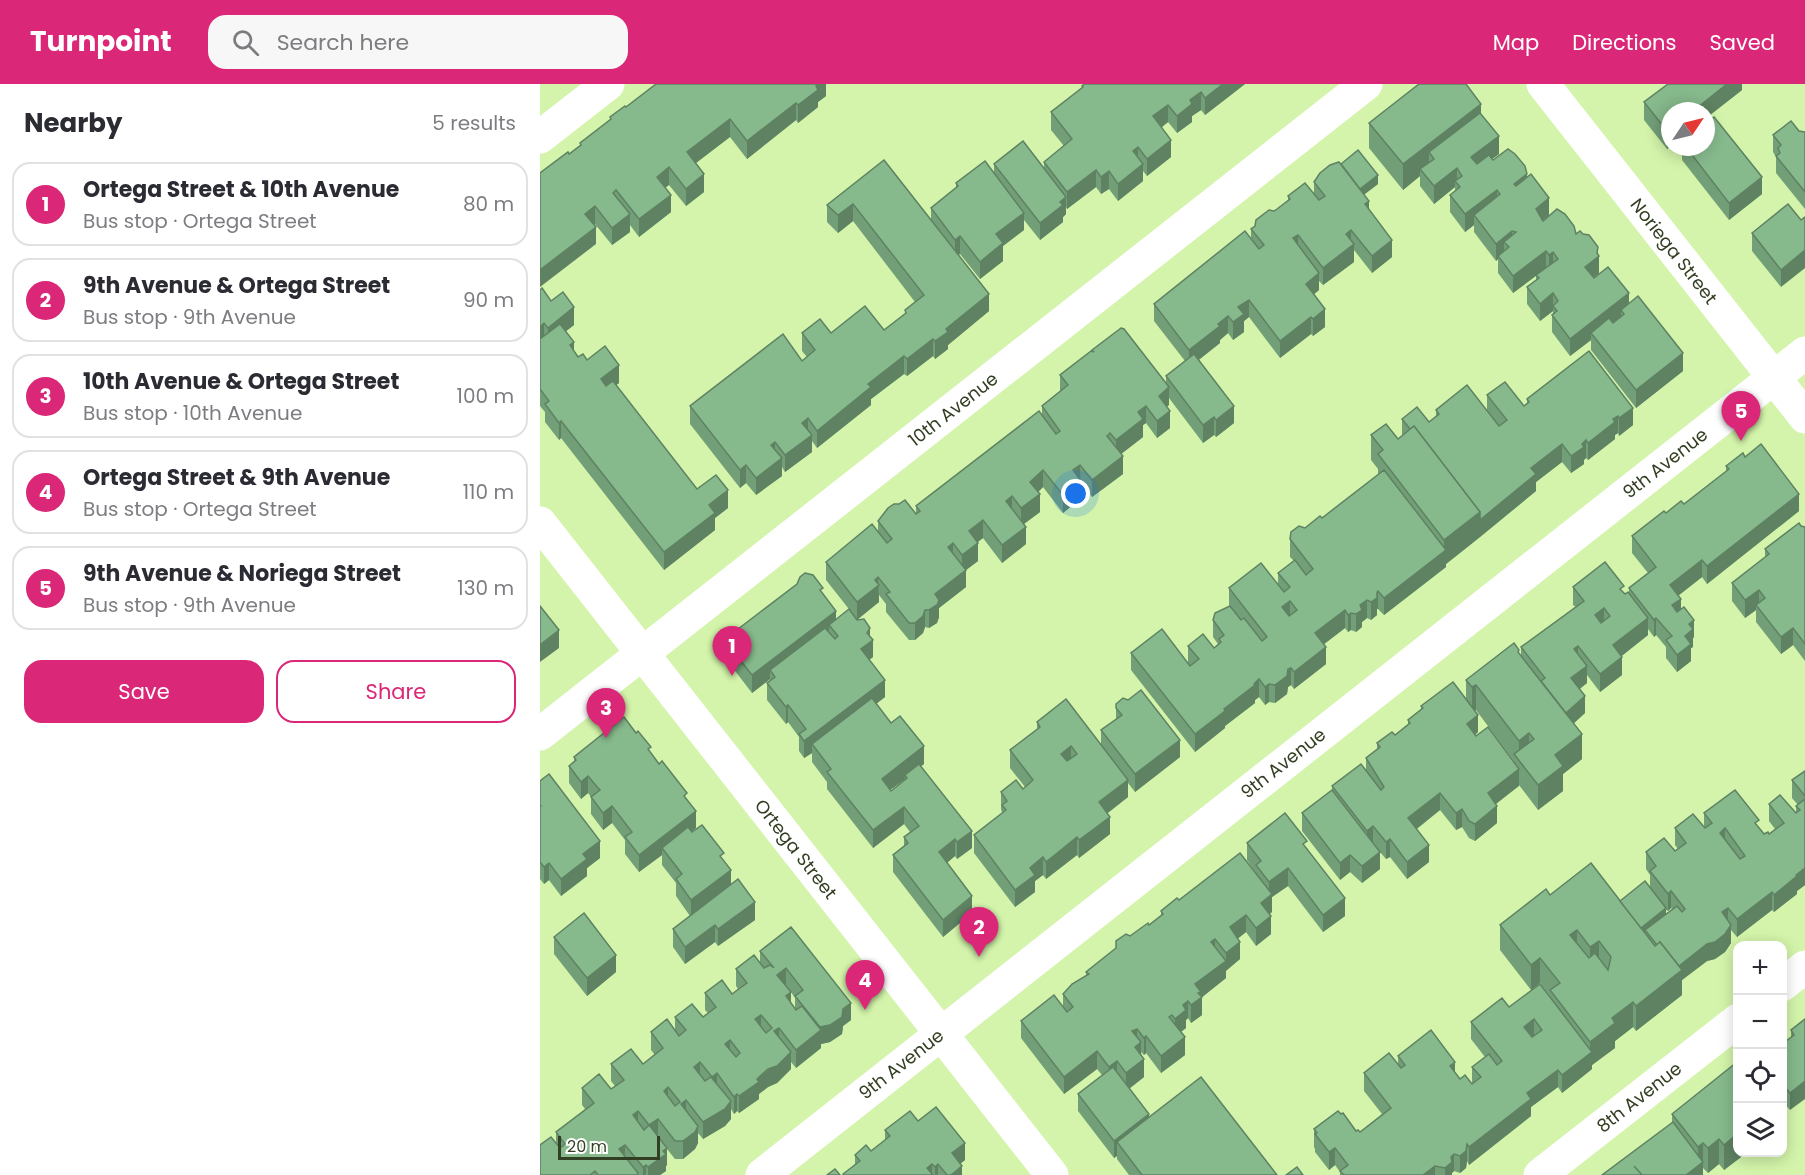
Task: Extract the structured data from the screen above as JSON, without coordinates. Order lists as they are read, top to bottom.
{
  "streets": {
    "street": [
      "Noriega Street",
      "10th Avenue",
      "9th Avenue",
      "Ortega Street",
      "8th Avenue"
    ]
  },
  "crossings": [
    ["Noriega Street", "9th Avenue"],
    ["10th Avenue", "Ortega Street"],
    ["9th Avenue", "Ortega Street"]
  ],
  "scale_bar": "20 m",
  "north": "top right",
  "page": {
    "header": "Turnpoint",
    "search": "Search here",
    "nav": ["Map", "Directions", "Saved"],
    "heading": ["Nearby", "5 results"],
    "list": [
      {
        "mark": "1",
        "name": "Ortega Street & 10th Avenue",
        "note": "Bus stop · Ortega Street",
        "value": "80 m"
      },
      {
        "mark": "2",
        "name": "9th Avenue & Ortega Street",
        "note": "Bus stop · 9th Avenue",
        "value": "90 m"
      },
      {
        "mark": "3",
        "name": "10th Avenue & Ortega Street",
        "note": "Bus stop · 10th Avenue",
        "value": "100 m"
      },
      {
        "mark": "4",
        "name": "Ortega Street & 9th Avenue",
        "note": "Bus stop · Ortega Street",
        "value": "110 m"
      },
      {
        "mark": "5",
        "name": "9th Avenue & Noriega Street",
        "note": "Bus stop · 9th Avenue",
        "value": "130 m"
      }
    ],
    "pins": [
      "5",
      "1",
      "3",
      "2",
      "4"
    ],
    "buttons": ["Save", "Share"],
    "map_buttons": ["+", "−"],
    "scale": "20 m"
  }
}
